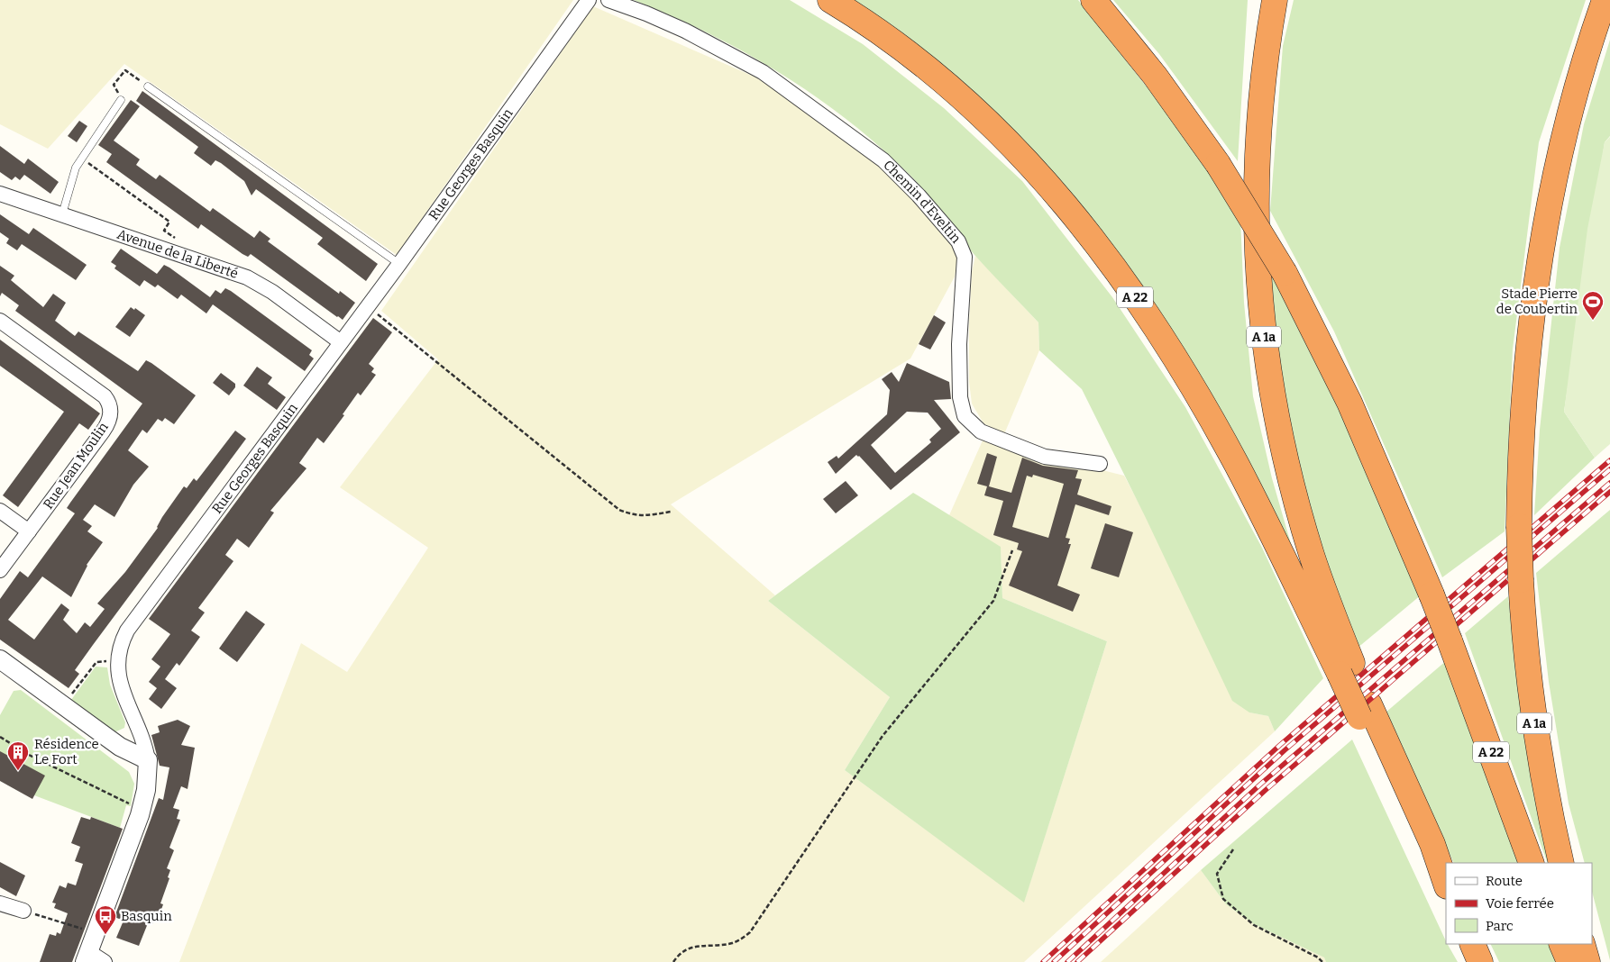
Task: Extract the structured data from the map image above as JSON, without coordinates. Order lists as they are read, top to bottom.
{
  "streets": {
    "highway": ["A 22", "A 1a"],
    "street": [
      "Rue Georges Basquin",
      "Chemin d'Eveltin",
      "Avenue de la Liberté",
      "Rue Jean Moulin"
    ]
  },
  "crossings": [
    ["Rue Georges Basquin", "Avenue de la Liberté"],
    ["A 22", "A 1a"]
  ],
  "places": {
    "sports": ["Stade Pierre de Coubertin"],
    "building": ["Résidence Le Fort"],
    "bus stop": ["Basquin"]
  },
  "legend": ["Route", "Voie ferrée", "Parc"]
}
